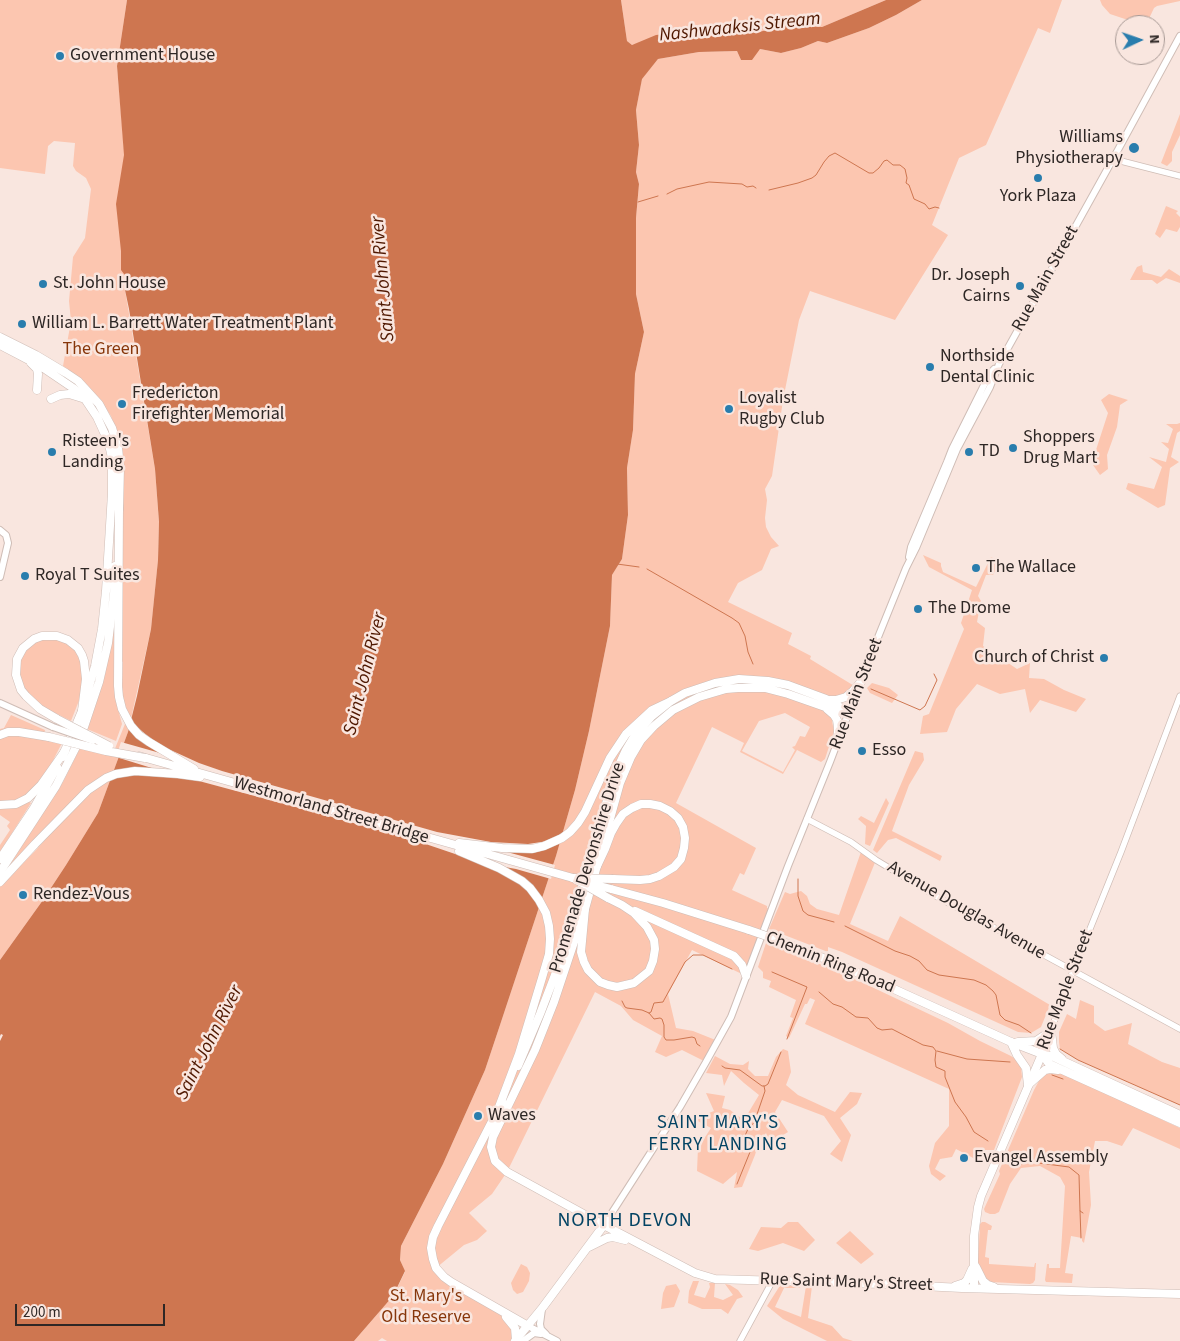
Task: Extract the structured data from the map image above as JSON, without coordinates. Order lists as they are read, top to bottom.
{
  "streets": {
    "main road": [
      "Rue Main Street",
      "Westmorland Street Bridge",
      "Promenade Devonshire Drive",
      "Chemin Ring Road",
      "Rue Maple Street",
      "Rue Saint Mary's Street"
    ],
    "street": ["Avenue Douglas Avenue"]
  },
  "crossings": [
    ["Rue Main Street", "Promenade Devonshire Drive"],
    ["Rue Main Street", "Avenue Douglas Avenue"],
    ["Rue Main Street", "Rue Saint Mary's Street"],
    ["Westmorland Street Bridge", "Chemin Ring Road"],
    ["Promenade Devonshire Drive", "Rue Saint Mary's Street"],
    ["Avenue Douglas Avenue", "Rue Maple Street"],
    ["Chemin Ring Road", "Rue Maple Street"],
    ["Rue Maple Street", "Rue Saint Mary's Street"]
  ],
  "districts": ["SAINT MARY'S FERRY LANDING", "NORTH DEVON"],
  "water": ["Nashwaaksis Stream", "Saint John River"],
  "parks": ["The Green", "St. Mary's Old Reserve"],
  "places": [
    "Government House",
    "Williams Physiotherapy",
    "York Plaza",
    "St. John House",
    "Dr. Joseph Cairns",
    "William L. Barrett Water Treatment Plant",
    "Northside Dental Clinic",
    "Fredericton Firefighter Memorial",
    "Loyalist Rugby Club",
    "Shoppers Drug Mart",
    "Risteen's Landing",
    "TD",
    "The Wallace",
    "Royal T Suites",
    "The Drome",
    "Church of Christ",
    "Esso",
    "Rendez-Vous",
    "Waves",
    "Evangel Assembly"
  ],
  "scale_bar": "200 m",
  "north": "right"
}
